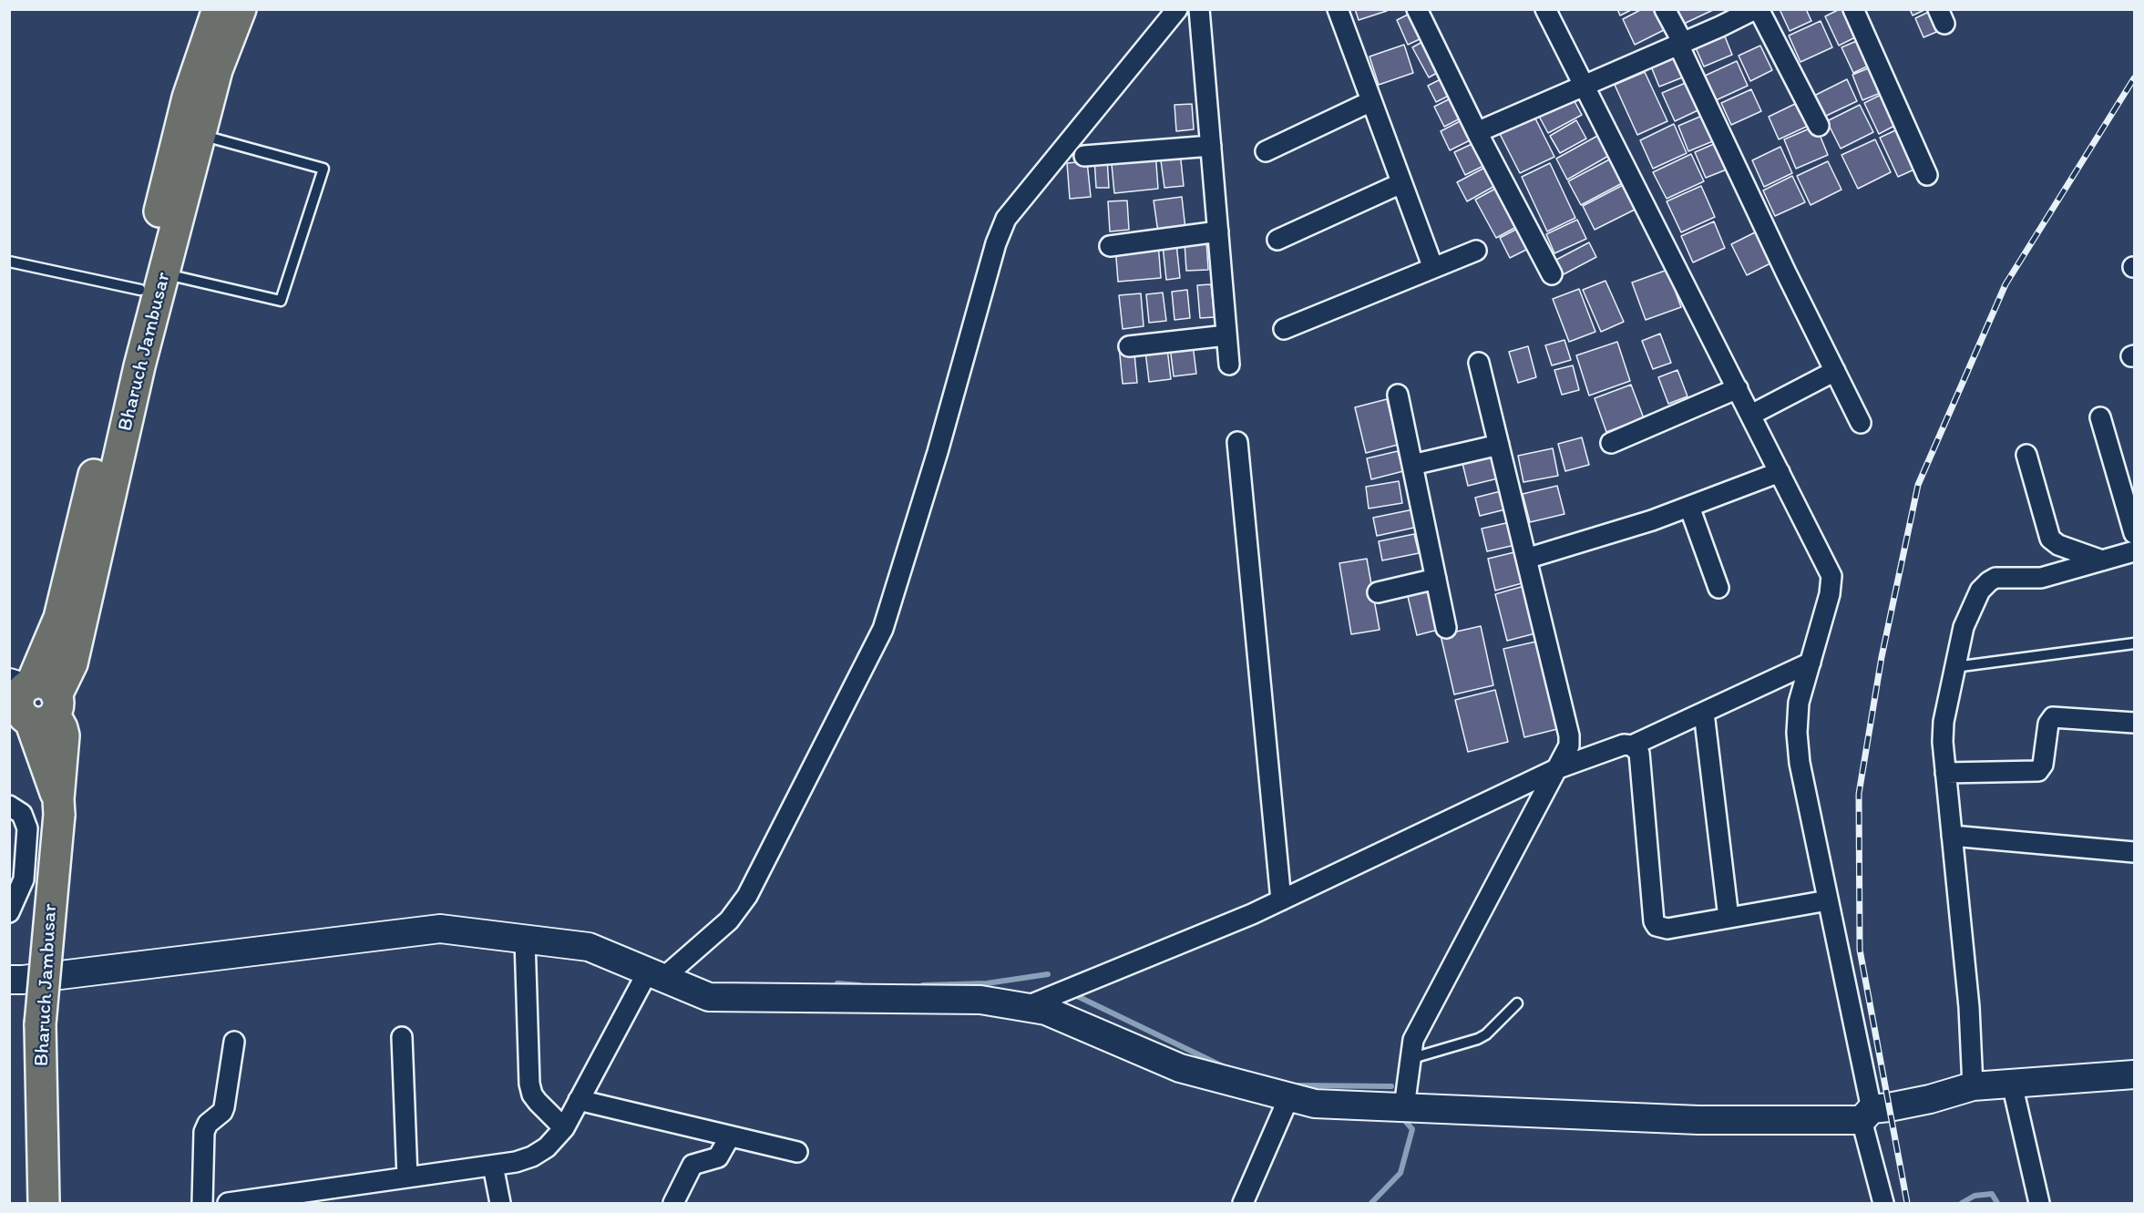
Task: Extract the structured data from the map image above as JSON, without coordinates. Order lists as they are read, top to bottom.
{
  "streets": {
    "main road": ["Bharuch Jambusar"]
  }
}
